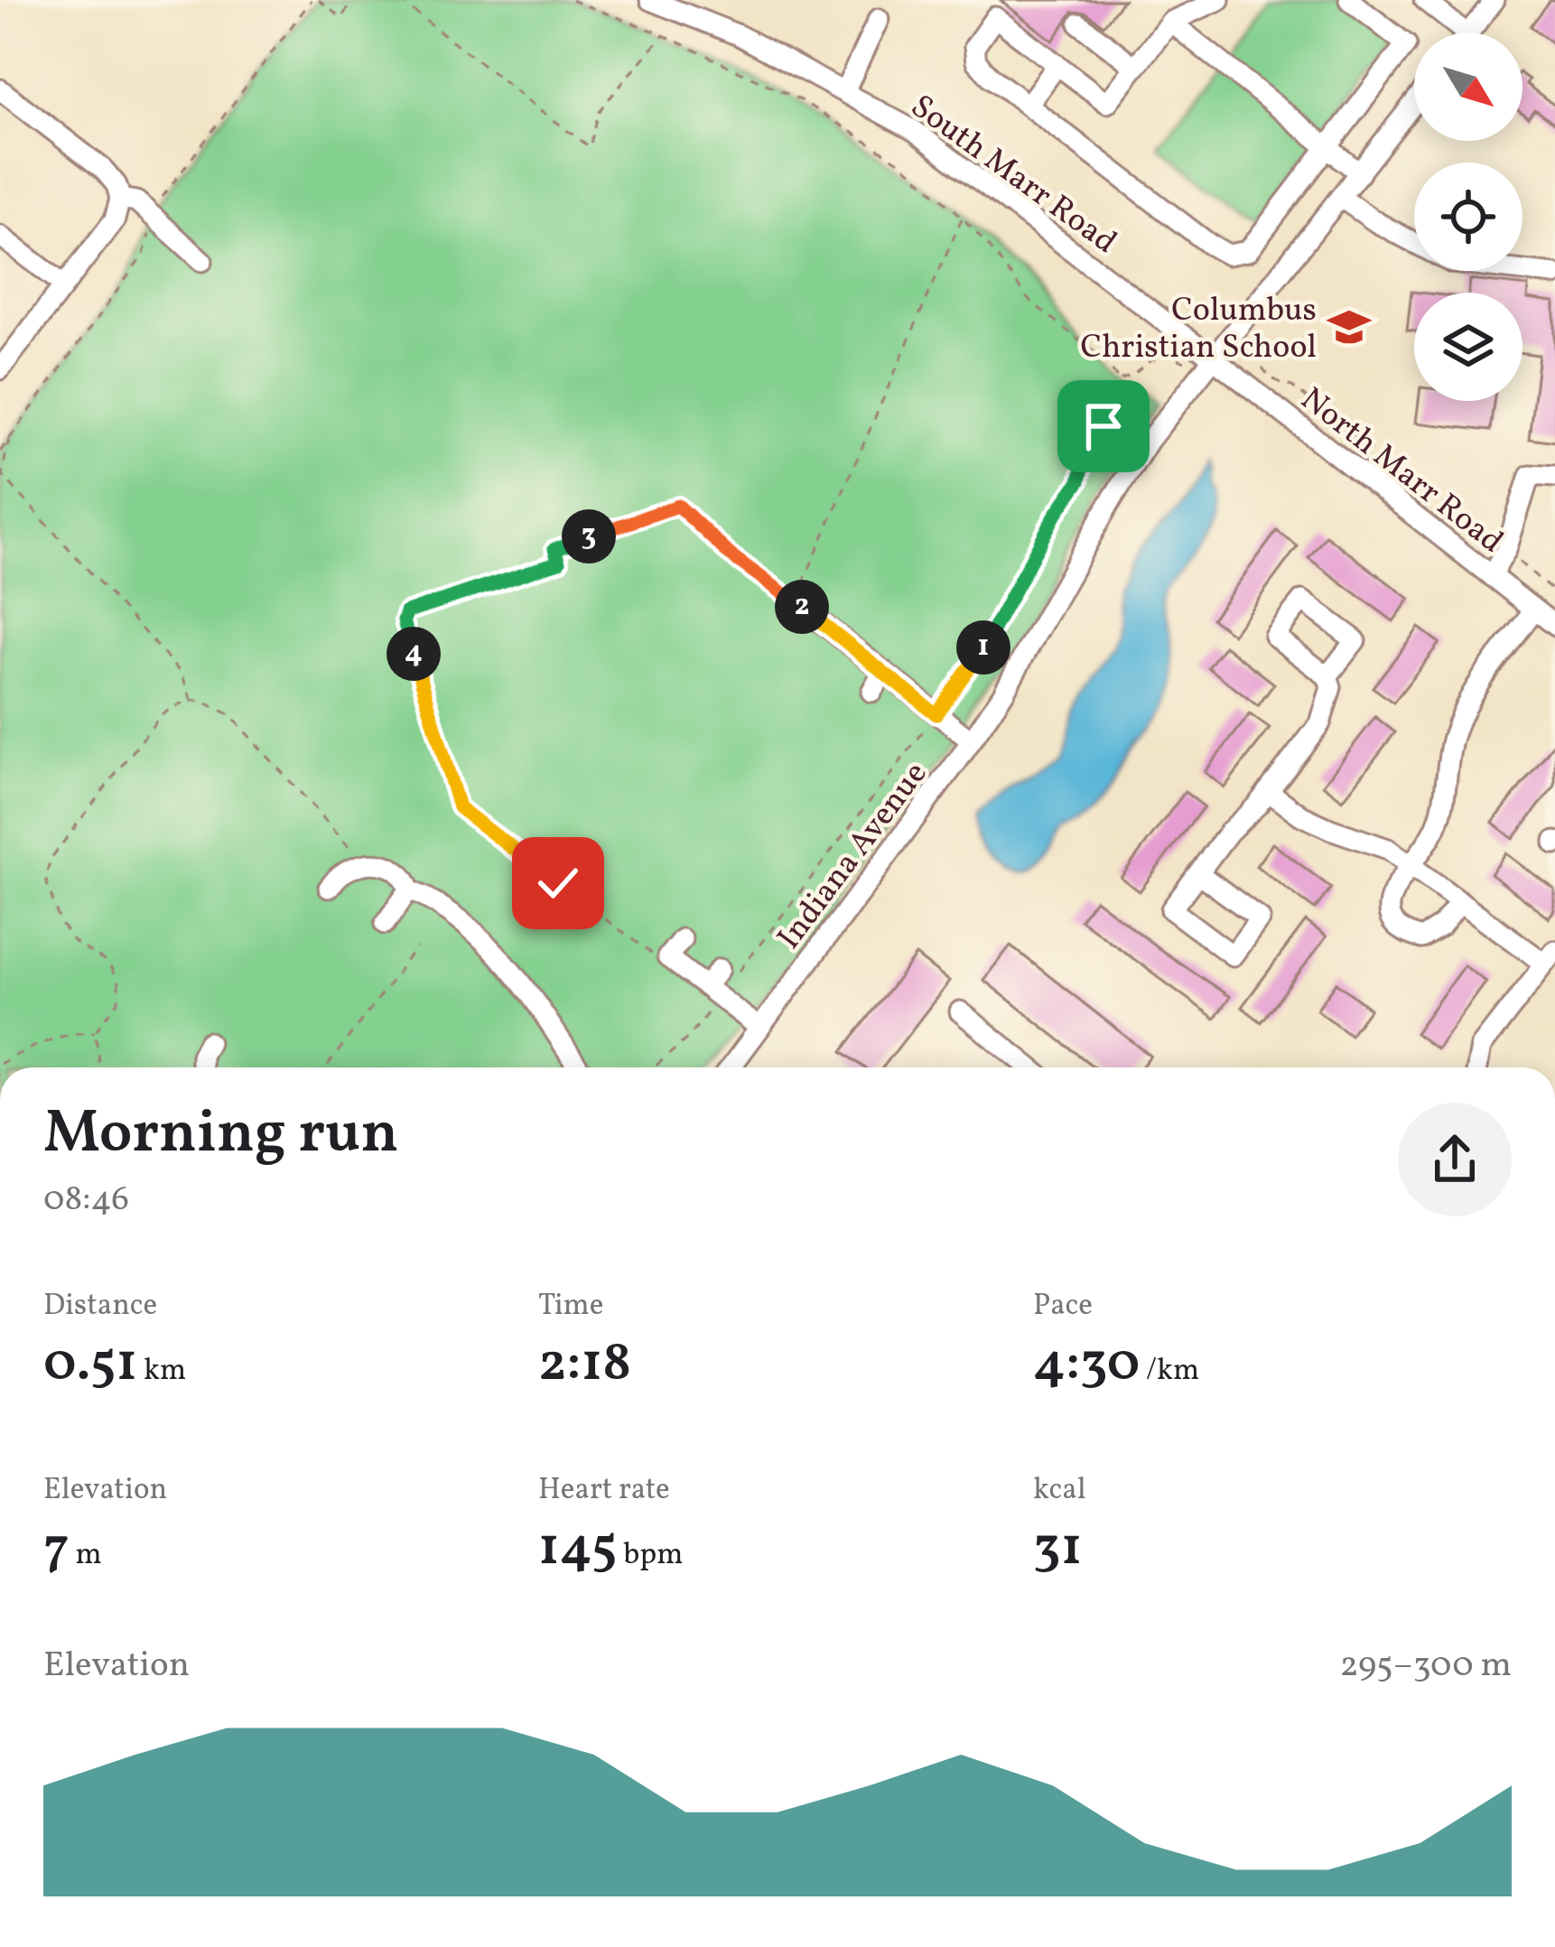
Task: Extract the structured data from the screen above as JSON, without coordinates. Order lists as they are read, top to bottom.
{
  "streets": {
    "street": ["South Marr Road", "North Marr Road", "Indiana Avenue"]
  },
  "crossings": [
    ["South Marr Road", "North Marr Road"],
    ["South Marr Road", "Indiana Avenue"],
    ["North Marr Road", "Indiana Avenue"]
  ],
  "places": {
    "school or university": ["Columbus Christian School"]
  },
  "north": "bottom right",
  "page": {
    "pins": [
      "3",
      "2",
      "1",
      "4"
    ],
    "heading": ["Morning run", "08:46"],
    "stats": [
      ["Distance", "0.51 km"],
      ["Time", "2:18"],
      ["Pace", "4:30 /km"],
      ["Elevation", "7 m"],
      ["Heart rate", "145 bpm"],
      ["kcal", "31"]
    ],
    "chart": ["Elevation", "295–300 m"]
  }
}
